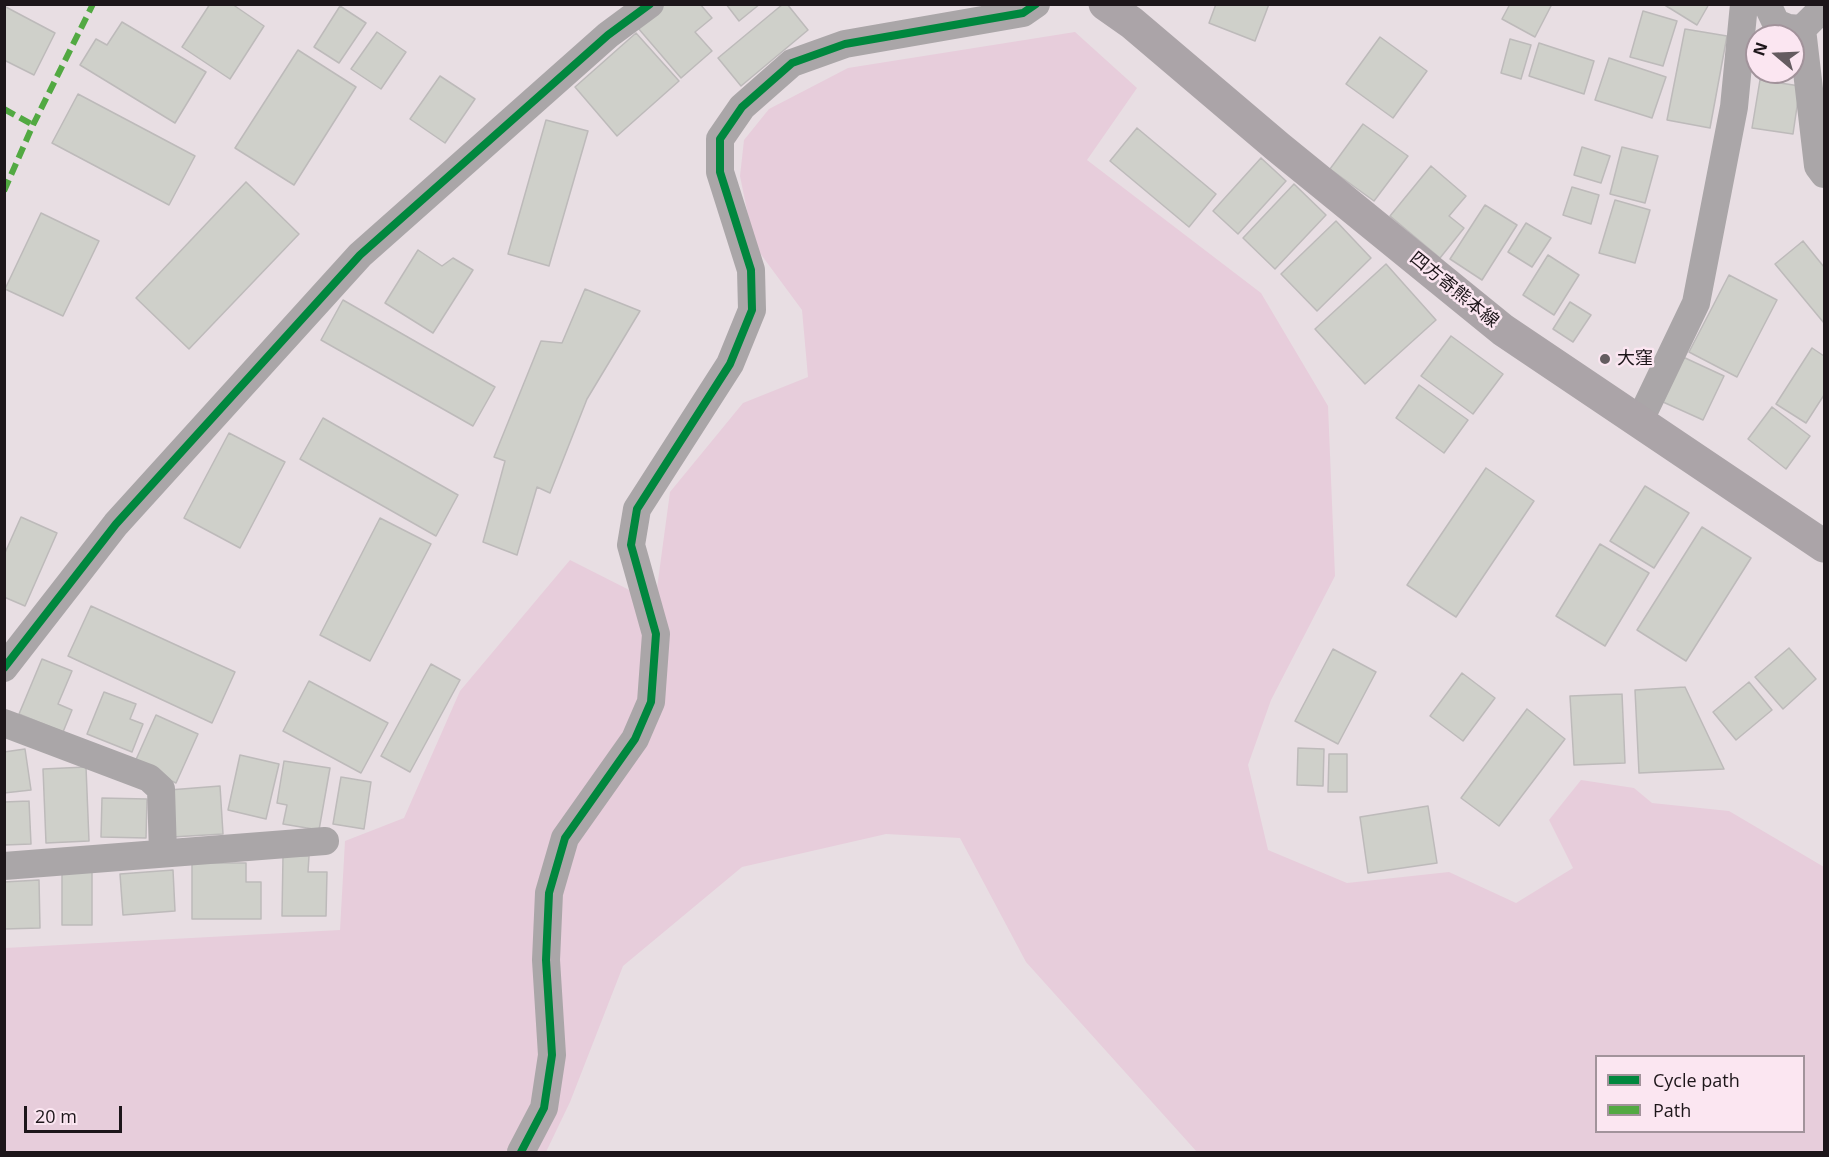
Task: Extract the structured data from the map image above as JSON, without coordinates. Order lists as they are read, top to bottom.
{
  "streets": {
    "main road": ["四方寄熊本線"]
  },
  "places": ["大窪"],
  "legend": ["Cycle path", "Path"],
  "scale_bar": "20 m",
  "north": "left"
}
